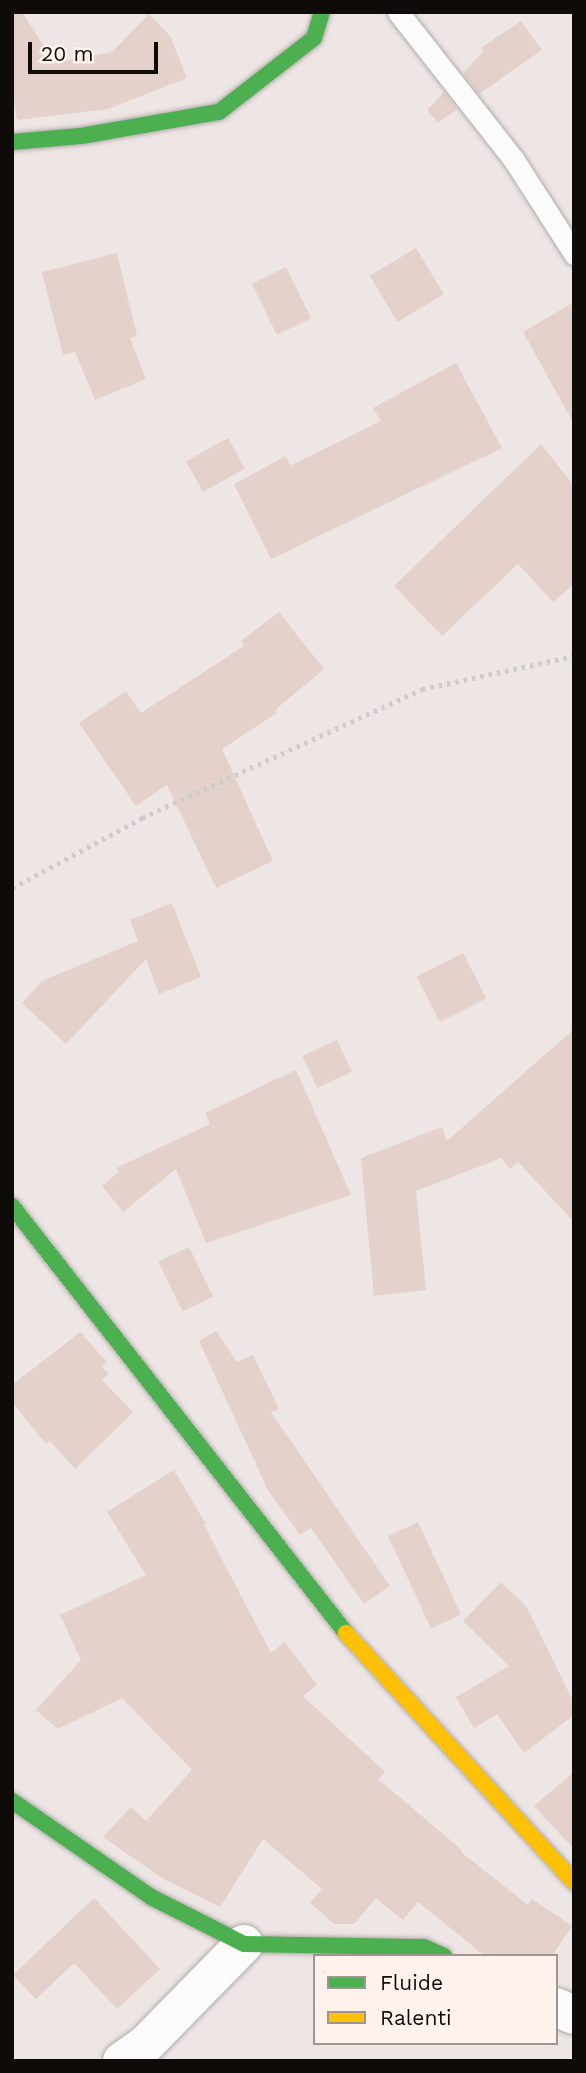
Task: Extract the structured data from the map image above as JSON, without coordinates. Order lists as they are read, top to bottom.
{
  "legend": ["Fluide", "Ralenti"],
  "scale_bar": "20 m"
}
